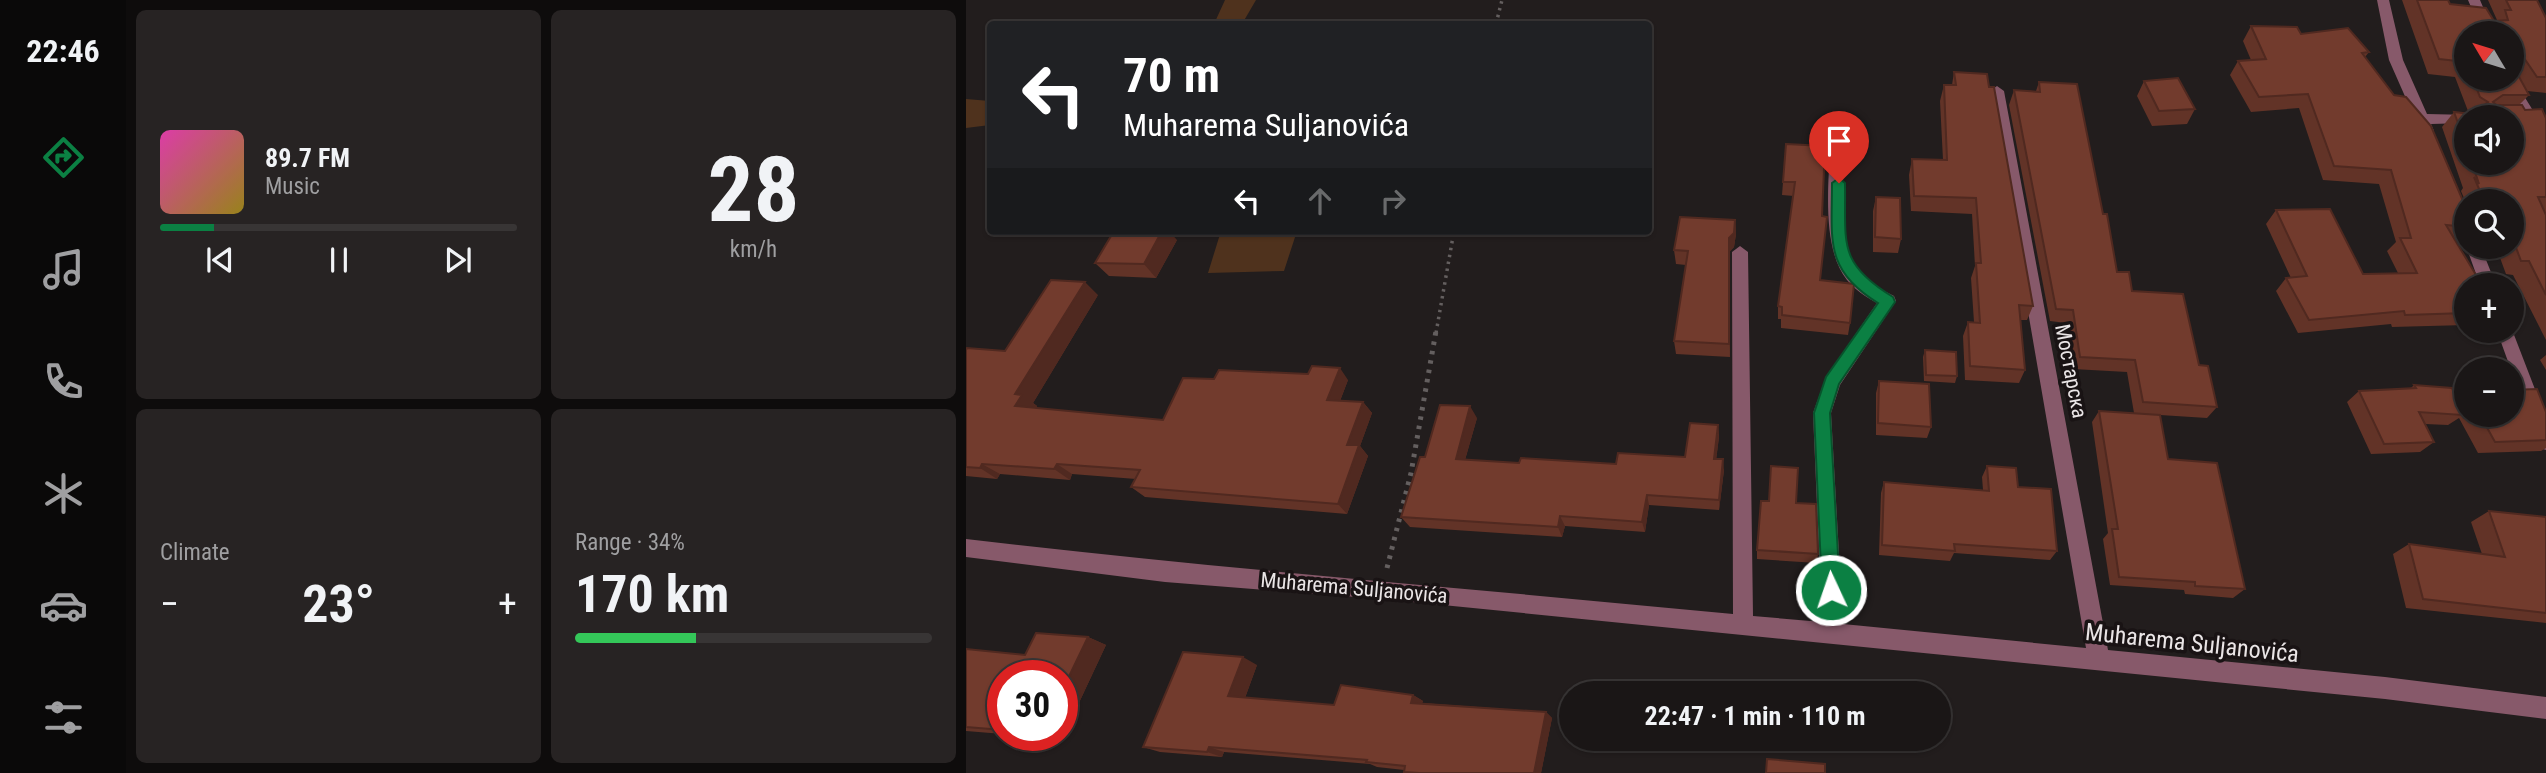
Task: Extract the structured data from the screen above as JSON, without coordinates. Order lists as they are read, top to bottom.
{
  "streets": {
    "street": ["Мостарска", "Muharema Suljanovića"]
  },
  "crossings": [
    ["Мостарска", "Muharema Suljanovića"]
  ],
  "north": "top left",
  "page": {
    "tabs": "22:46",
    "tile": [
      ["28", "km/h"],
      "Climate",
      ["Range · 34%", "170 km"]
    ],
    "map_buttons": ["+", "−"],
    "turn": ["70 m", "Muharema Suljanovića"],
    "song": ["89.7 FM", "Music"],
    "heat": ["−", "23°", "+"],
    "limit": "30",
    "trip": "22:47 · 1 min · 110 m"
  }
}
